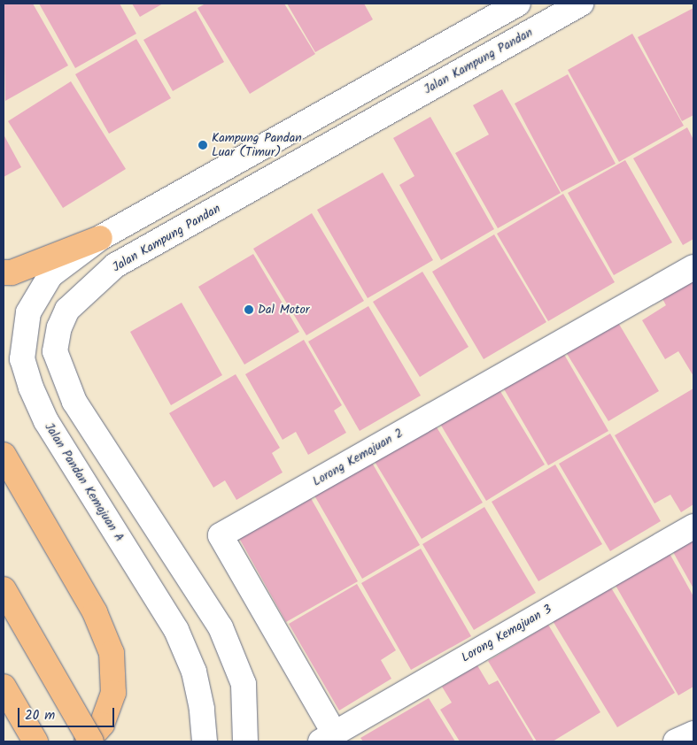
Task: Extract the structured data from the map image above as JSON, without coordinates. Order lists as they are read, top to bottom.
{
  "streets": {
    "street": [
      "Jalan Kampung Pandan",
      "Lorong Kemajuan 2",
      "Jalan Pandan Kemajuan A",
      "Lorong Kemajuan 3"
    ]
  },
  "crossings": [
    ["Lorong Kemajuan 2", "Lorong Kemajuan 3"]
  ],
  "places": ["Kampung Pandan Luar (Timur)", "Dal Motor"],
  "scale_bar": "20 m"
}
